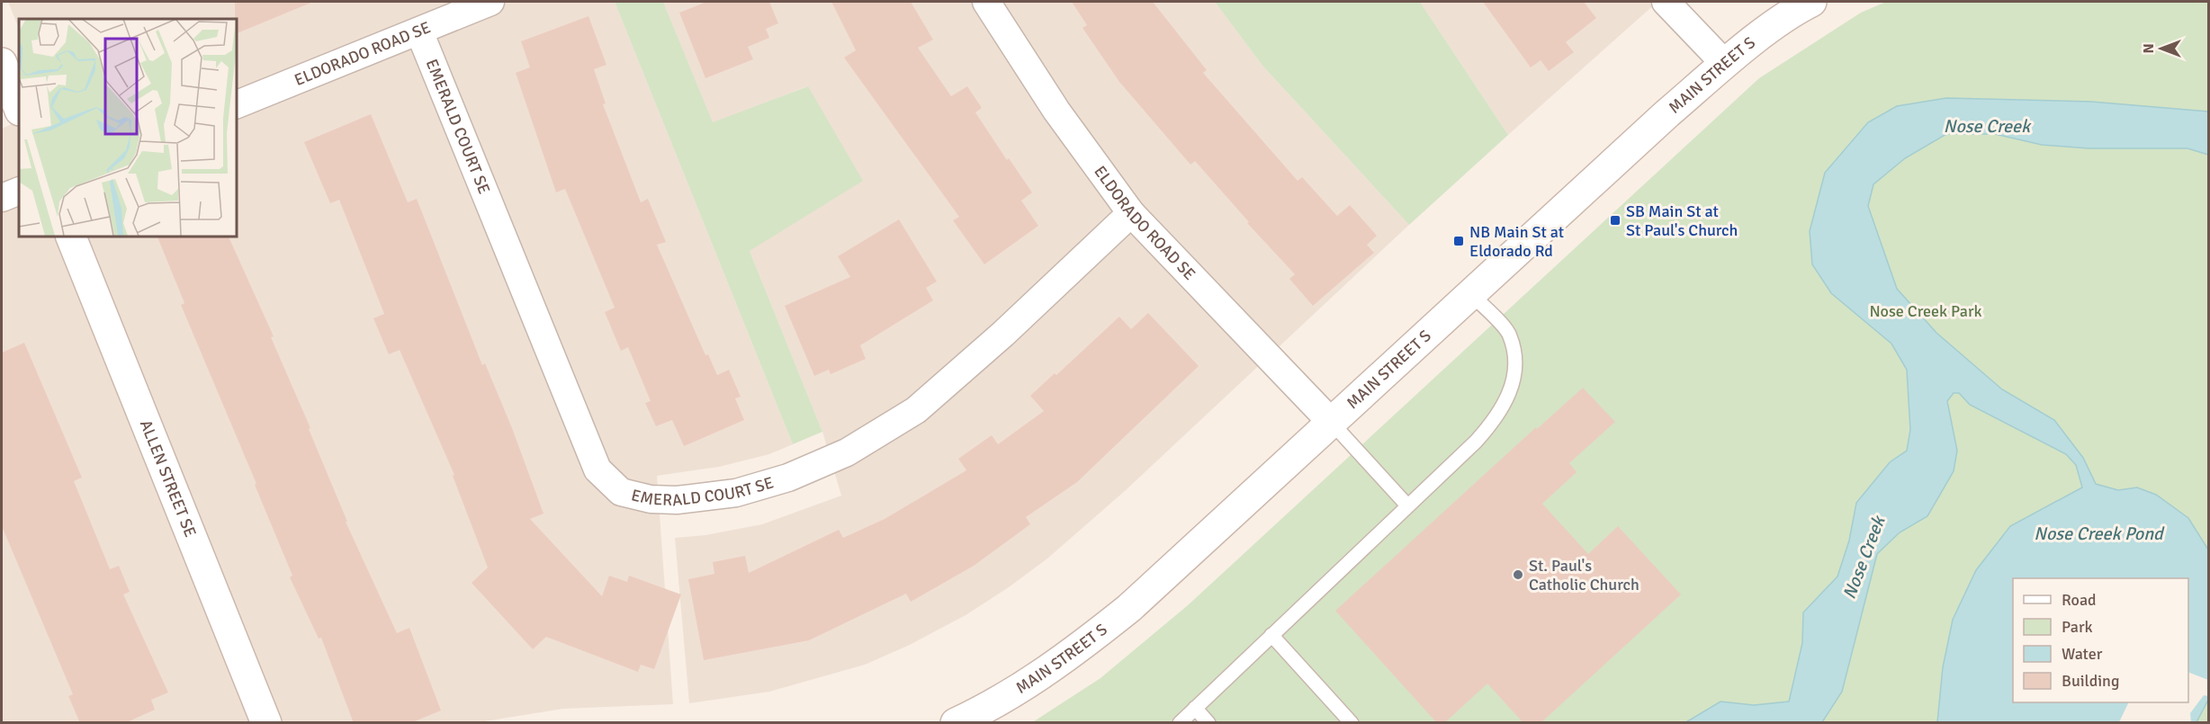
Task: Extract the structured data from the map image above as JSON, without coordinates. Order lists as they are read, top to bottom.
{
  "streets": {
    "main road": ["MAIN STREET S", "ALLEN STREET SE"],
    "street": ["ELDORADO ROAD SE", "EMERALD COURT SE"]
  },
  "crossings": [
    ["ELDORADO ROAD SE", "MAIN STREET S"],
    ["ELDORADO ROAD SE", "EMERALD COURT SE"]
  ],
  "water": ["Nose Creek", "Nose Creek Pond"],
  "parks": ["Nose Creek Park"],
  "places": {
    "transit": ["SB Main St at St Paul's Church", "NB Main St at Eldorado Rd"],
    "other": ["St. Paul's Catholic Church"]
  },
  "legend": [
    "Road",
    "Park",
    "Water",
    "Building"
  ],
  "north": "left"
}
